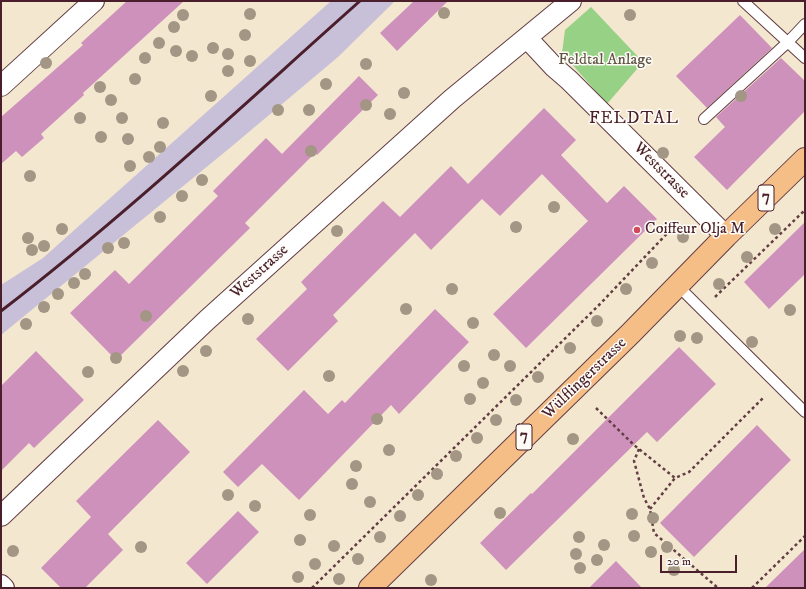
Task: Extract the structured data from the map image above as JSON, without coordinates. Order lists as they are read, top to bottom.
{
  "streets": {
    "main road": ["7", "Wülflingerstrasse"],
    "street": ["Weststrasse"]
  },
  "crossings": [
    ["Weststrasse", "Wülflingerstrasse"]
  ],
  "districts": ["FELDTAL"],
  "parks": ["Feldtal Anlage"],
  "places": ["Coiffeur Olja M"],
  "scale_bar": "20 m"
}
